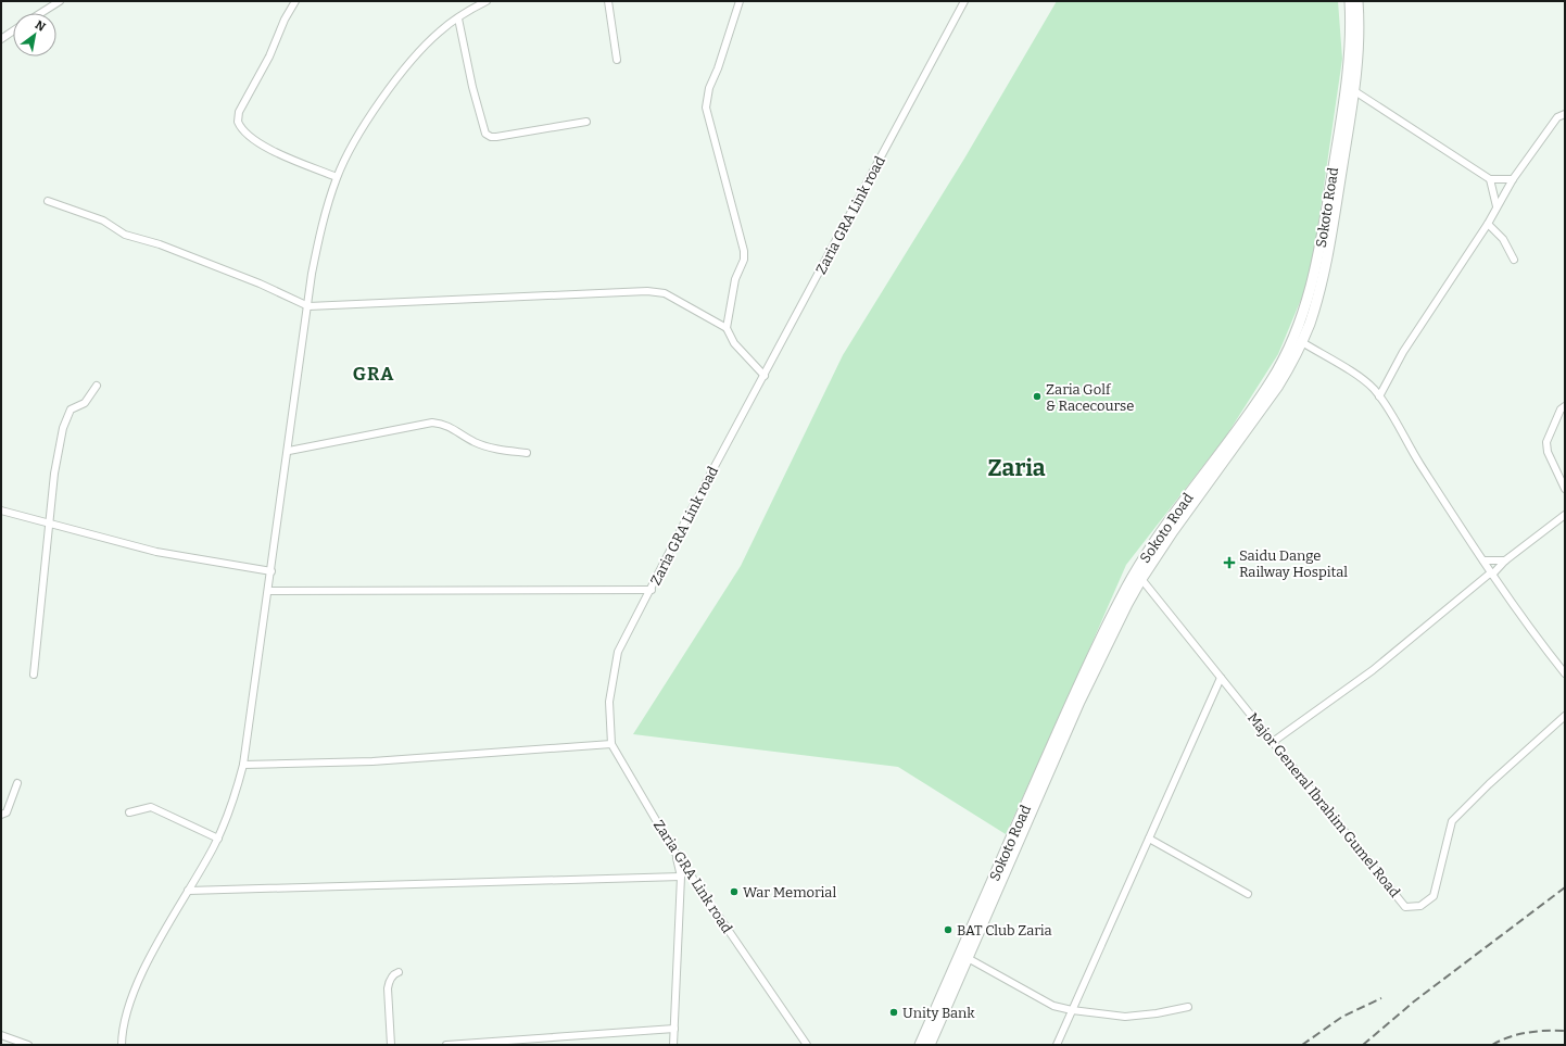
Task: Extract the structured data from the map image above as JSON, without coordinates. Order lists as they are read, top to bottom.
{
  "streets": {
    "main road": ["Sokoto Road"],
    "street": ["Zaria GRA Link road", "Major General Ibrahim Gumel Road"]
  },
  "crossings": [
    ["Sokoto Road", "Major General Ibrahim Gumel Road"]
  ],
  "districts": ["GRA", "Zaria"],
  "places": {
    "other": [
      "Zaria Golf & Racecourse",
      "War Memorial",
      "BAT Club Zaria",
      "Unity Bank"
    ],
    "health": ["Saidu Dange Railway Hospital"]
  },
  "north": "top right"
}
